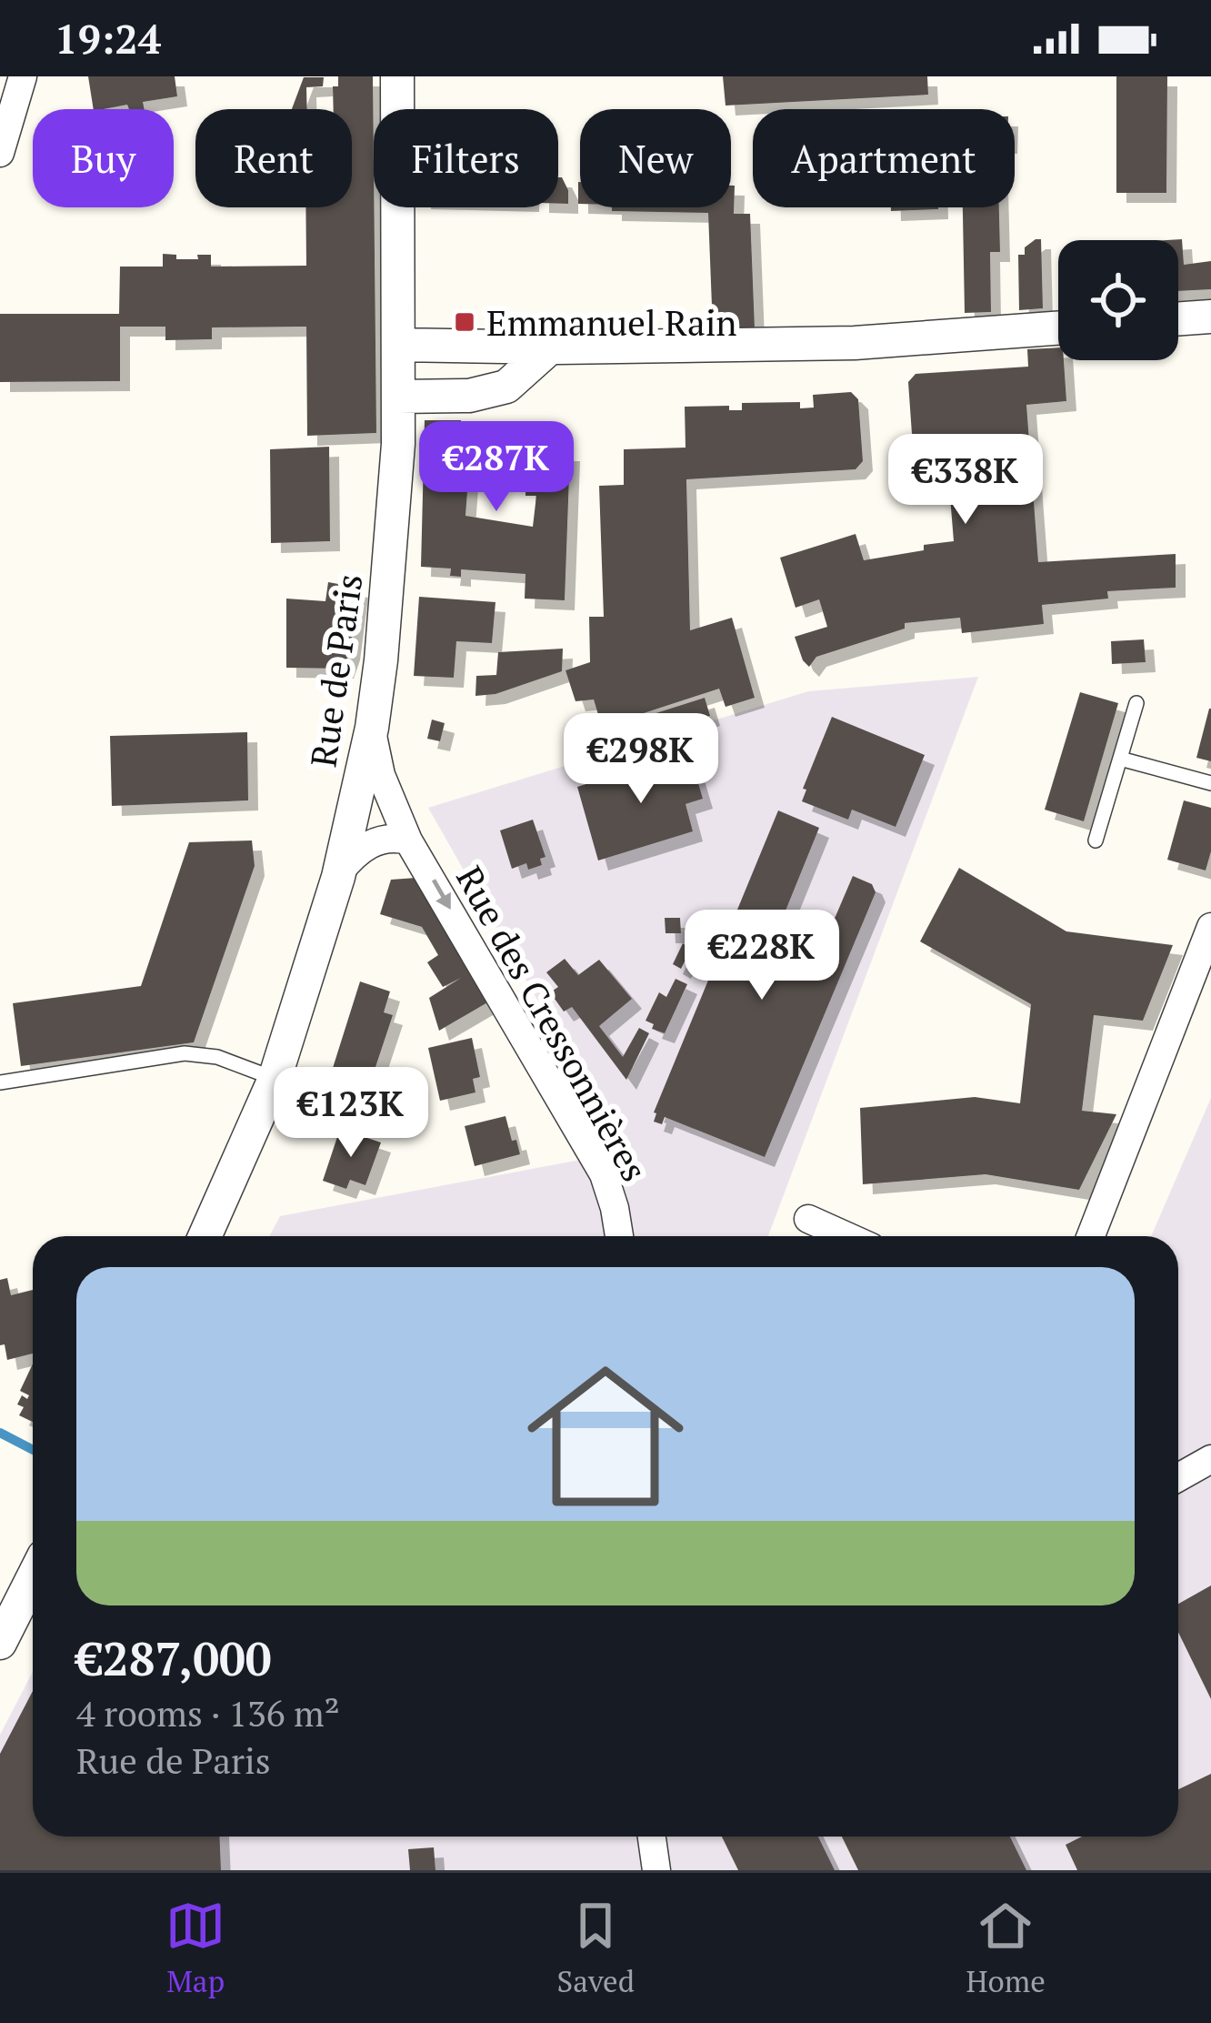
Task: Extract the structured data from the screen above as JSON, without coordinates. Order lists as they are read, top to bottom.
{
  "streets": {
    "street": ["Rue de Paris", "Rue des Cressonnières"]
  },
  "crossings": [
    ["Rue de Paris", "Rue des Cressonnières"]
  ],
  "one_way": ["Rue des Cressonnières"],
  "places": {
    "transit": ["Emmanuel Rain"]
  },
  "page": {
    "status": "19:24",
    "chip": [
      "Buy",
      "Rent",
      "Filters",
      "New",
      "Apartment"
    ],
    "price": [
      "€287K",
      "€338K",
      "€298K",
      "€228K",
      "€123K"
    ],
    "list": [
      {
        "name": "€287,000",
        "note": "4 rooms · 136 m² · Rue de Paris"
      }
    ],
    "tabs": ["Map", "Saved", "Home"]
  }
}
